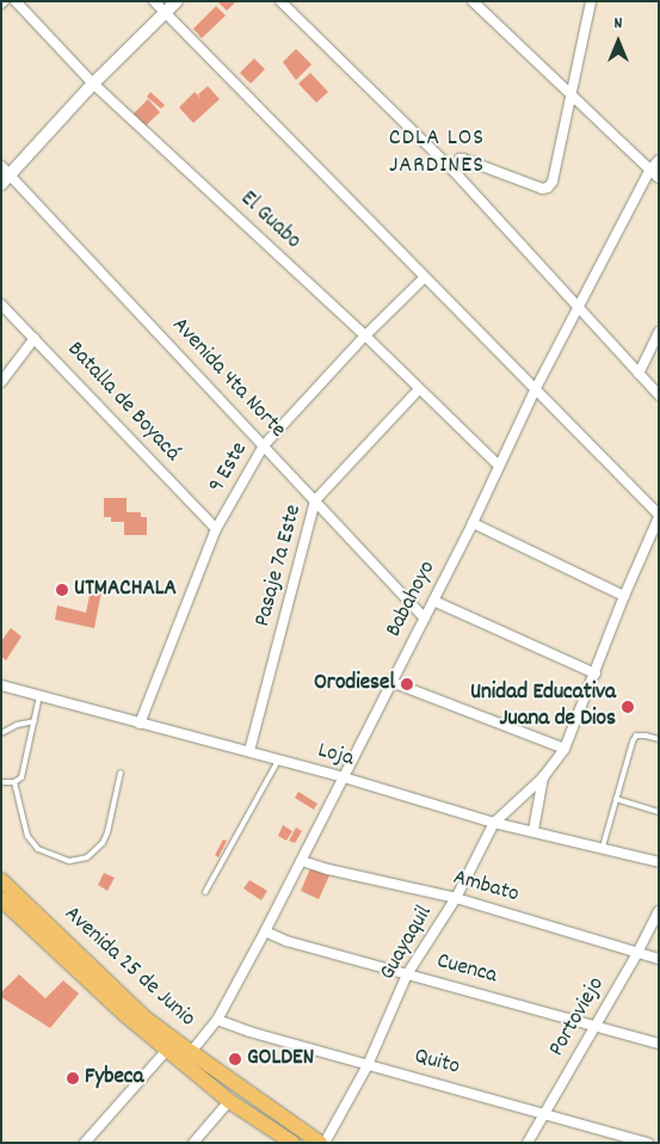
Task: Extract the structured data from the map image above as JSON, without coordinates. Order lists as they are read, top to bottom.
{
  "streets": {
    "main road": ["Avenida 25 de Junio"],
    "street": [
      "El Guabo",
      "Avenida 4ta Norte",
      "Batalla de Boyacá",
      "9 Este",
      "Pasaje 7a Este",
      "Babahoyo",
      "Loja",
      "Ambato",
      "Guayaquil",
      "Cuenca",
      "Portoviejo",
      "Quito"
    ]
  },
  "crossings": [
    ["El Guabo", "9 Este"],
    ["El Guabo", "Pasaje 7a Este"],
    ["El Guabo", "Babahoyo"],
    ["Avenida 4ta Norte", "9 Este"],
    ["Avenida 4ta Norte", "Pasaje 7a Este"],
    ["Avenida 4ta Norte", "Babahoyo"],
    ["Batalla de Boyacá", "9 Este"],
    ["9 Este", "Loja"],
    ["Pasaje 7a Este", "Loja"],
    ["Babahoyo", "Loja"],
    ["Babahoyo", "Ambato"],
    ["Babahoyo", "Avenida 25 de Junio"],
    ["Babahoyo", "Cuenca"],
    ["Babahoyo", "Quito"],
    ["Loja", "Guayaquil"],
    ["Ambato", "Guayaquil"],
    ["Ambato", "Portoviejo"],
    ["Guayaquil", "Avenida 25 de Junio"],
    ["Guayaquil", "Cuenca"],
    ["Guayaquil", "Quito"],
    ["Cuenca", "Portoviejo"],
    ["Portoviejo", "Quito"]
  ],
  "districts": ["CDLA LOS JARDINES"],
  "places": [
    "UTMACHALA",
    "Orodiesel",
    "Unidad Educativa Juana de Dios",
    "GOLDEN",
    "Fybeca"
  ],
  "north": "top"
}
